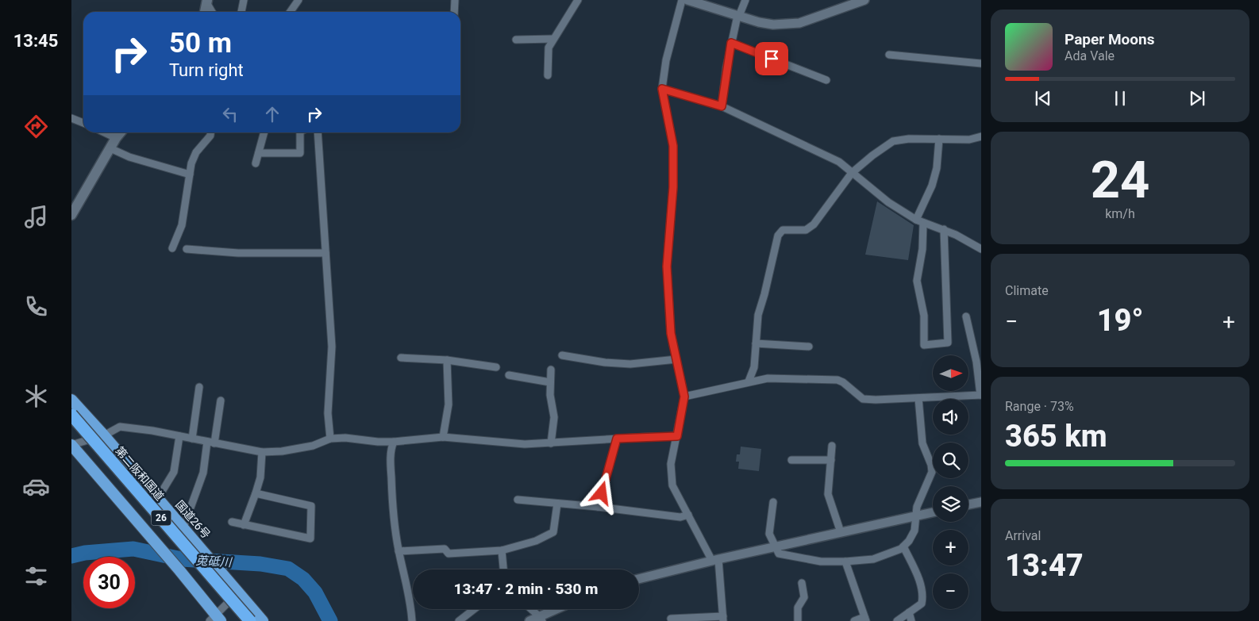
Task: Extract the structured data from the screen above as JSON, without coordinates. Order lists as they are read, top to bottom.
{
  "streets": {
    "highway": ["第二阪和国道", "26", "国道26号"]
  },
  "water": ["莵砥川"],
  "north": "right",
  "page": {
    "tabs": "13:45",
    "turn": ["50 m", "Turn right"],
    "song": ["Paper Moons", "Ada Vale"],
    "tile": [
      ["24", "km/h"],
      "Climate",
      ["Range · 73%", "365 km"],
      ["Arrival", "13:47"]
    ],
    "heat": ["−", "19°", "+"],
    "map_buttons": ["+", "−"],
    "limit": "30",
    "trip": "13:47 · 2 min · 530 m"
  }
}
